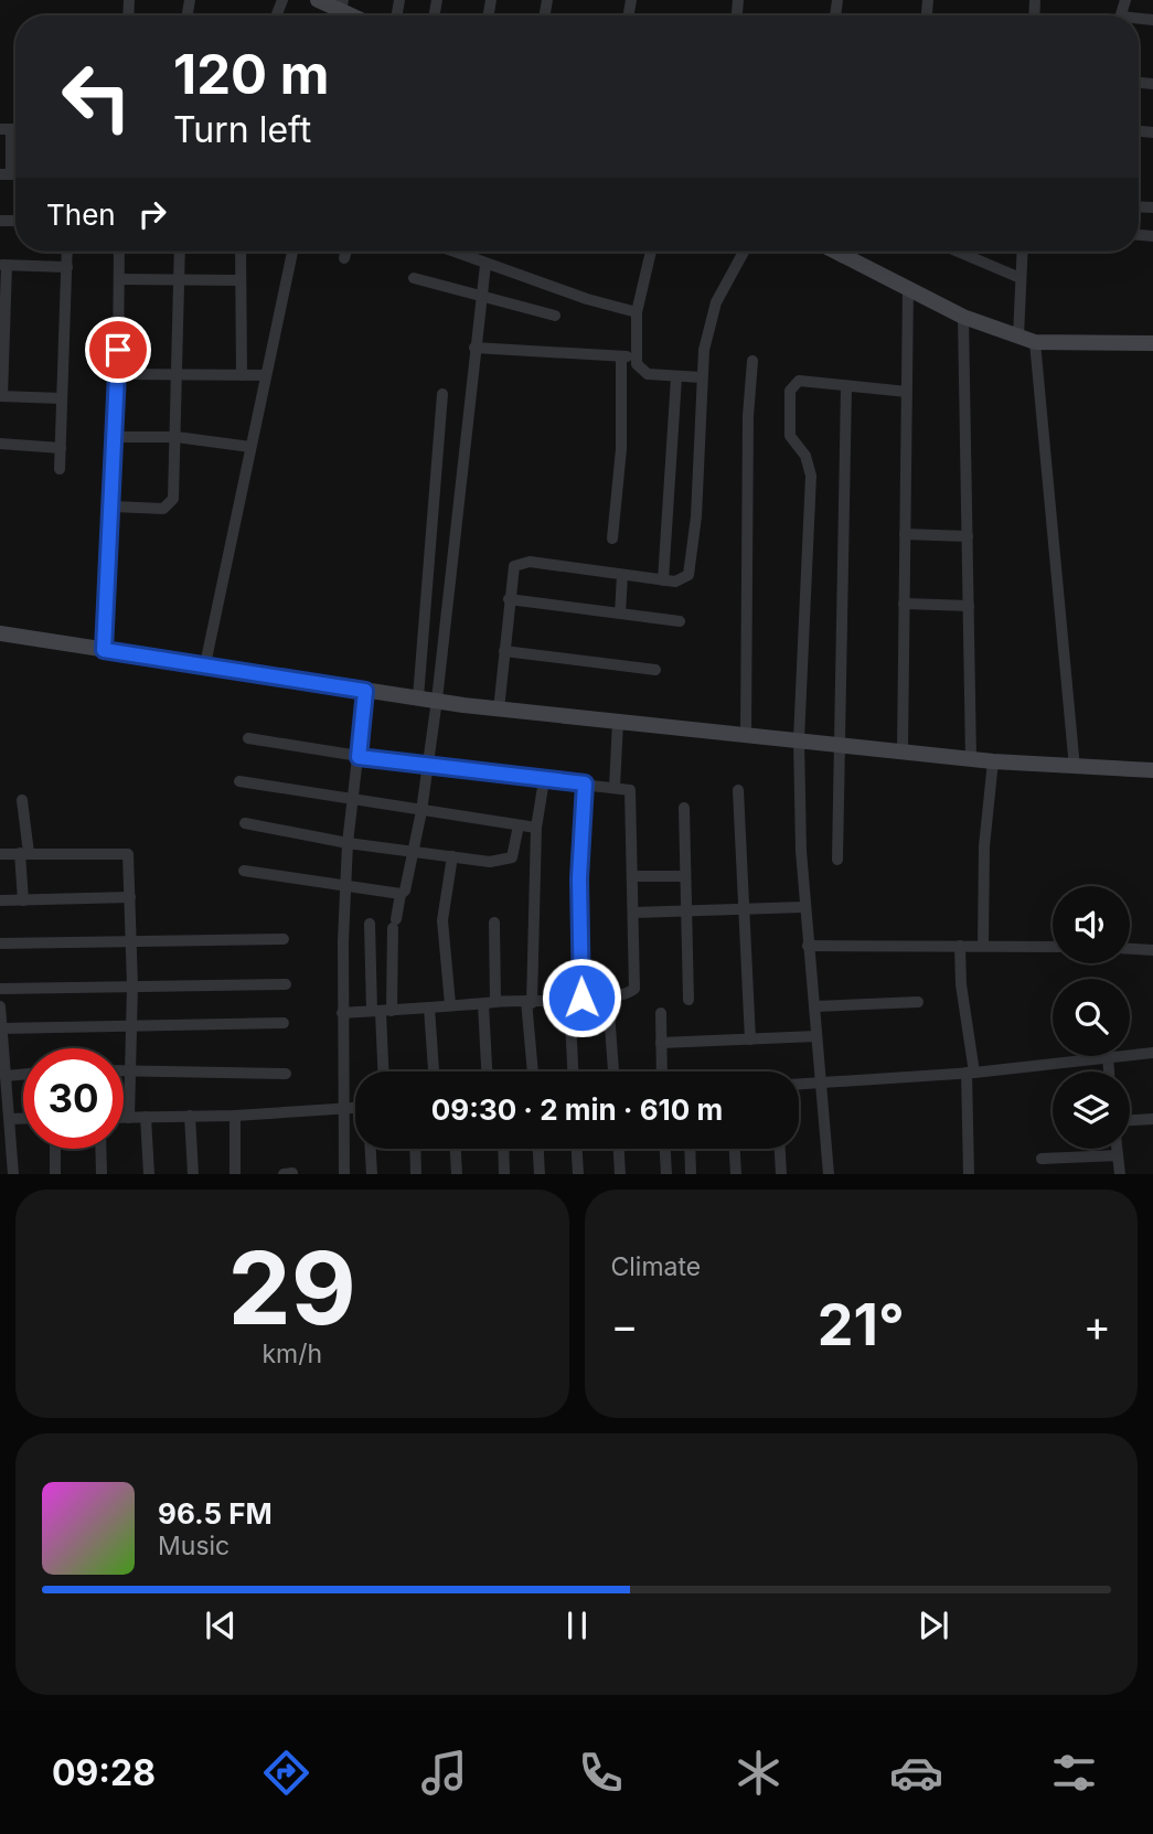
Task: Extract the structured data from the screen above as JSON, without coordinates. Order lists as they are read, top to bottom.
{
  "page": {
    "turn": ["120 m", "Turn left"],
    "then": "Then",
    "limit": "30",
    "trip": "09:30 · 2 min · 610 m",
    "tile": [
      ["29", "km/h"],
      "Climate"
    ],
    "heat": ["−", "21°", "+"],
    "song": ["96.5 FM", "Music"],
    "tabs": "09:28"
  }
}
